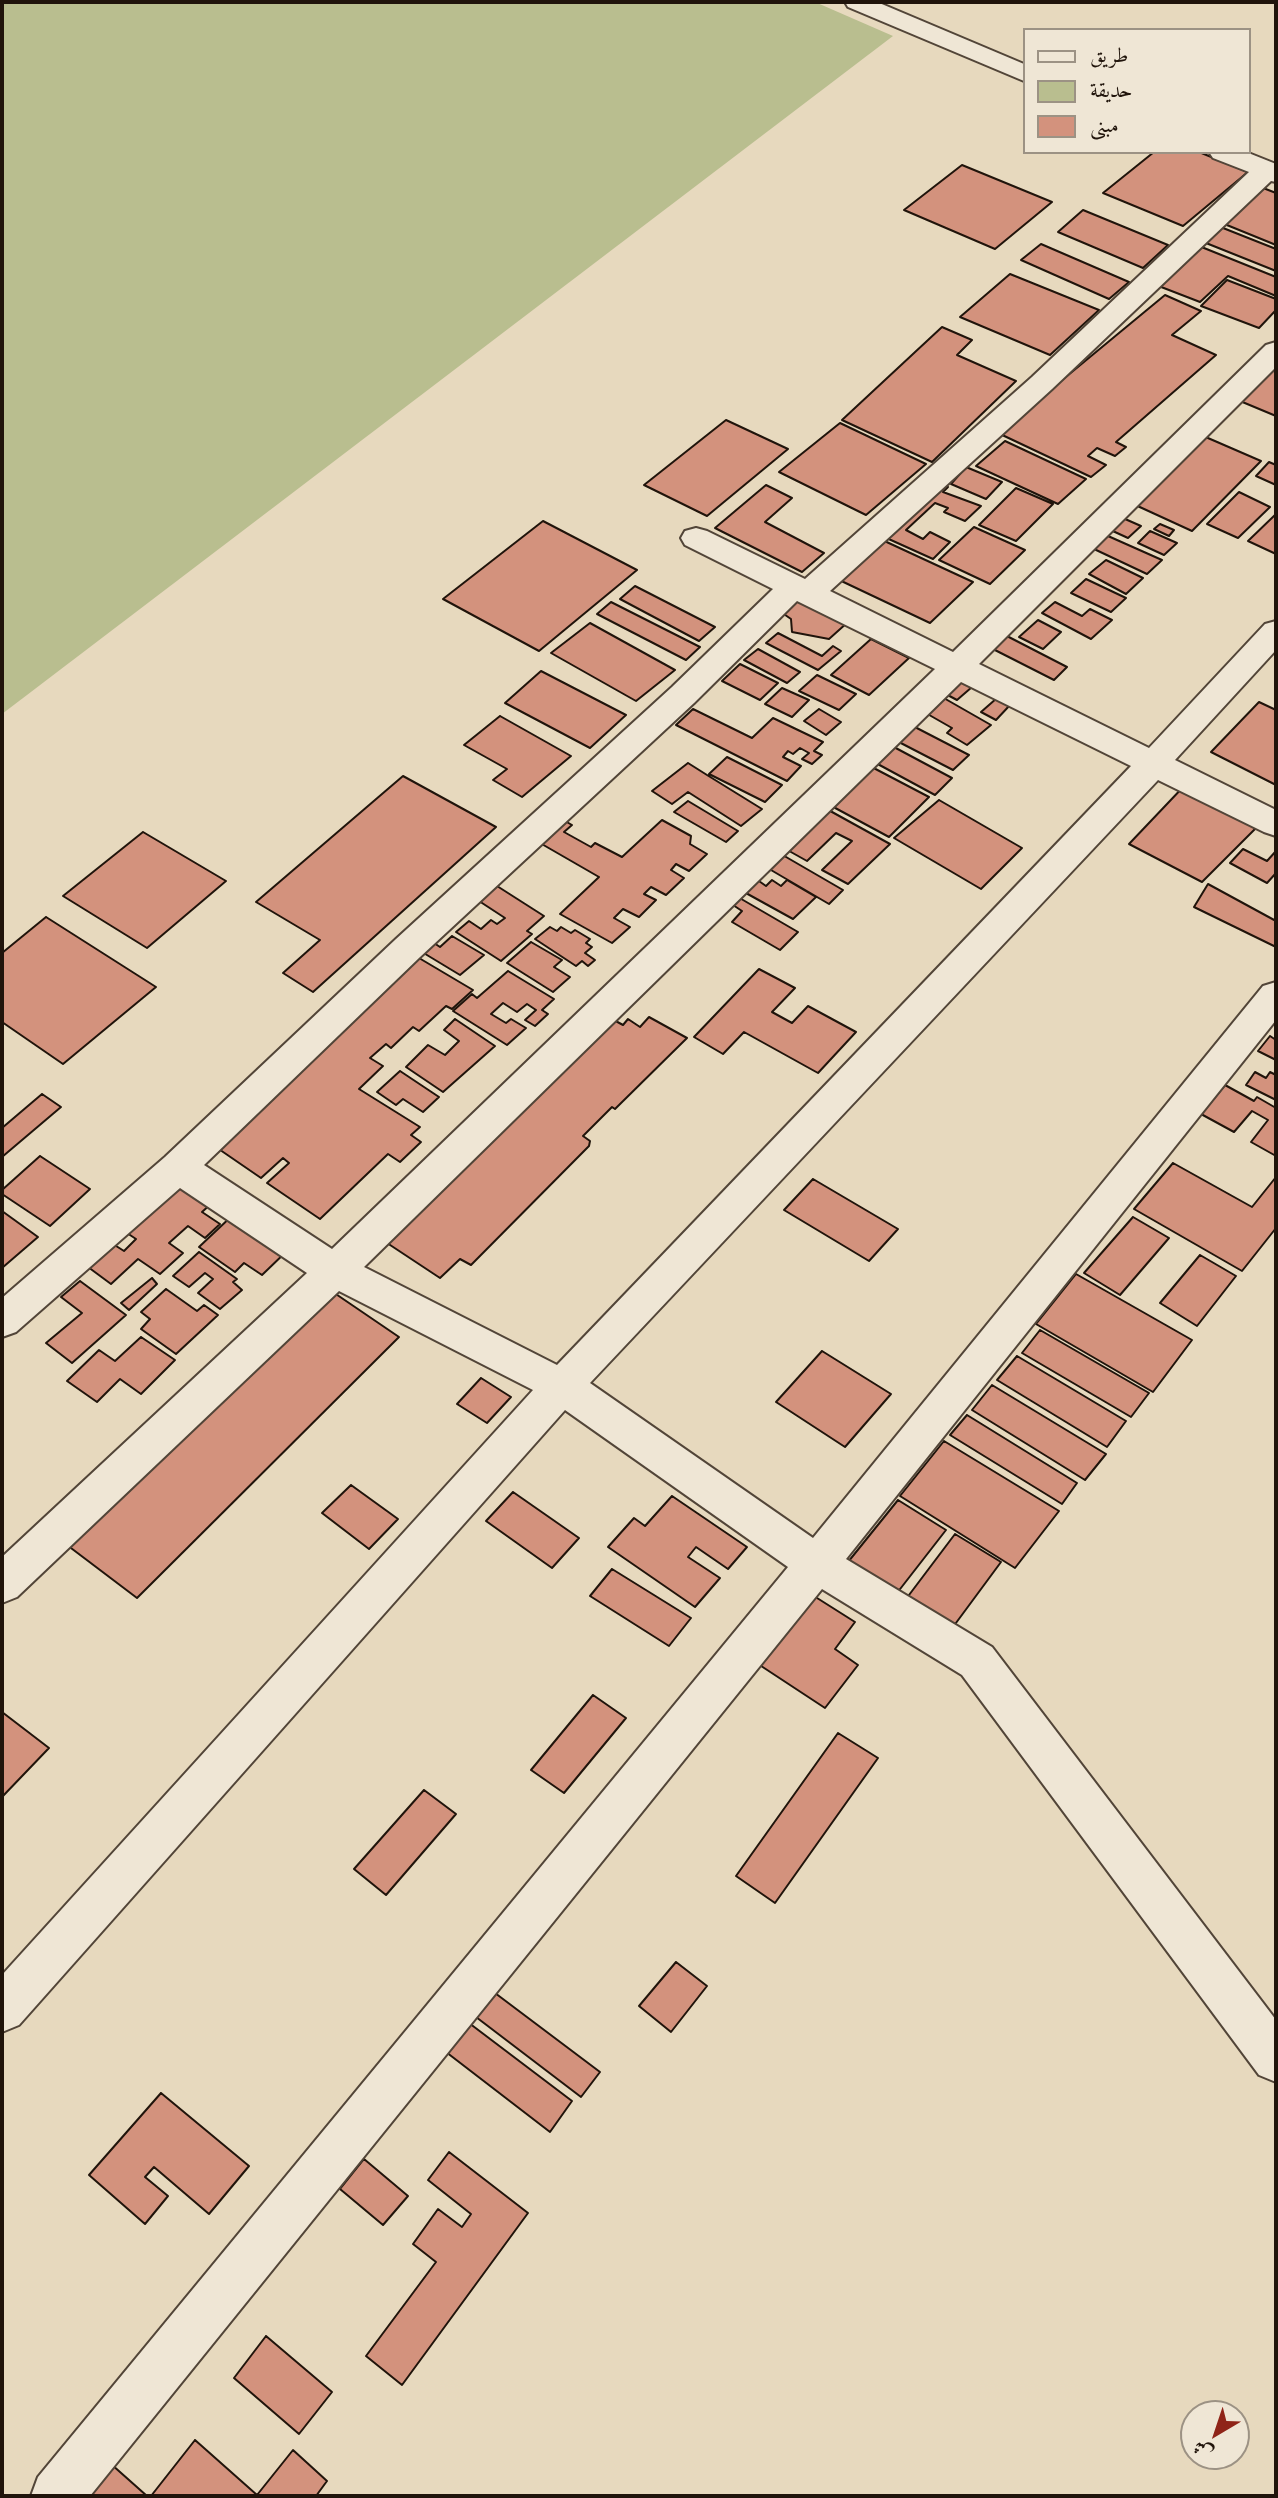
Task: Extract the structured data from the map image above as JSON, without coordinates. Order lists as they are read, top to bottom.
{
  "legend": ["طريق", "حديقة", "مبنى"],
  "north": "bottom left"
}
